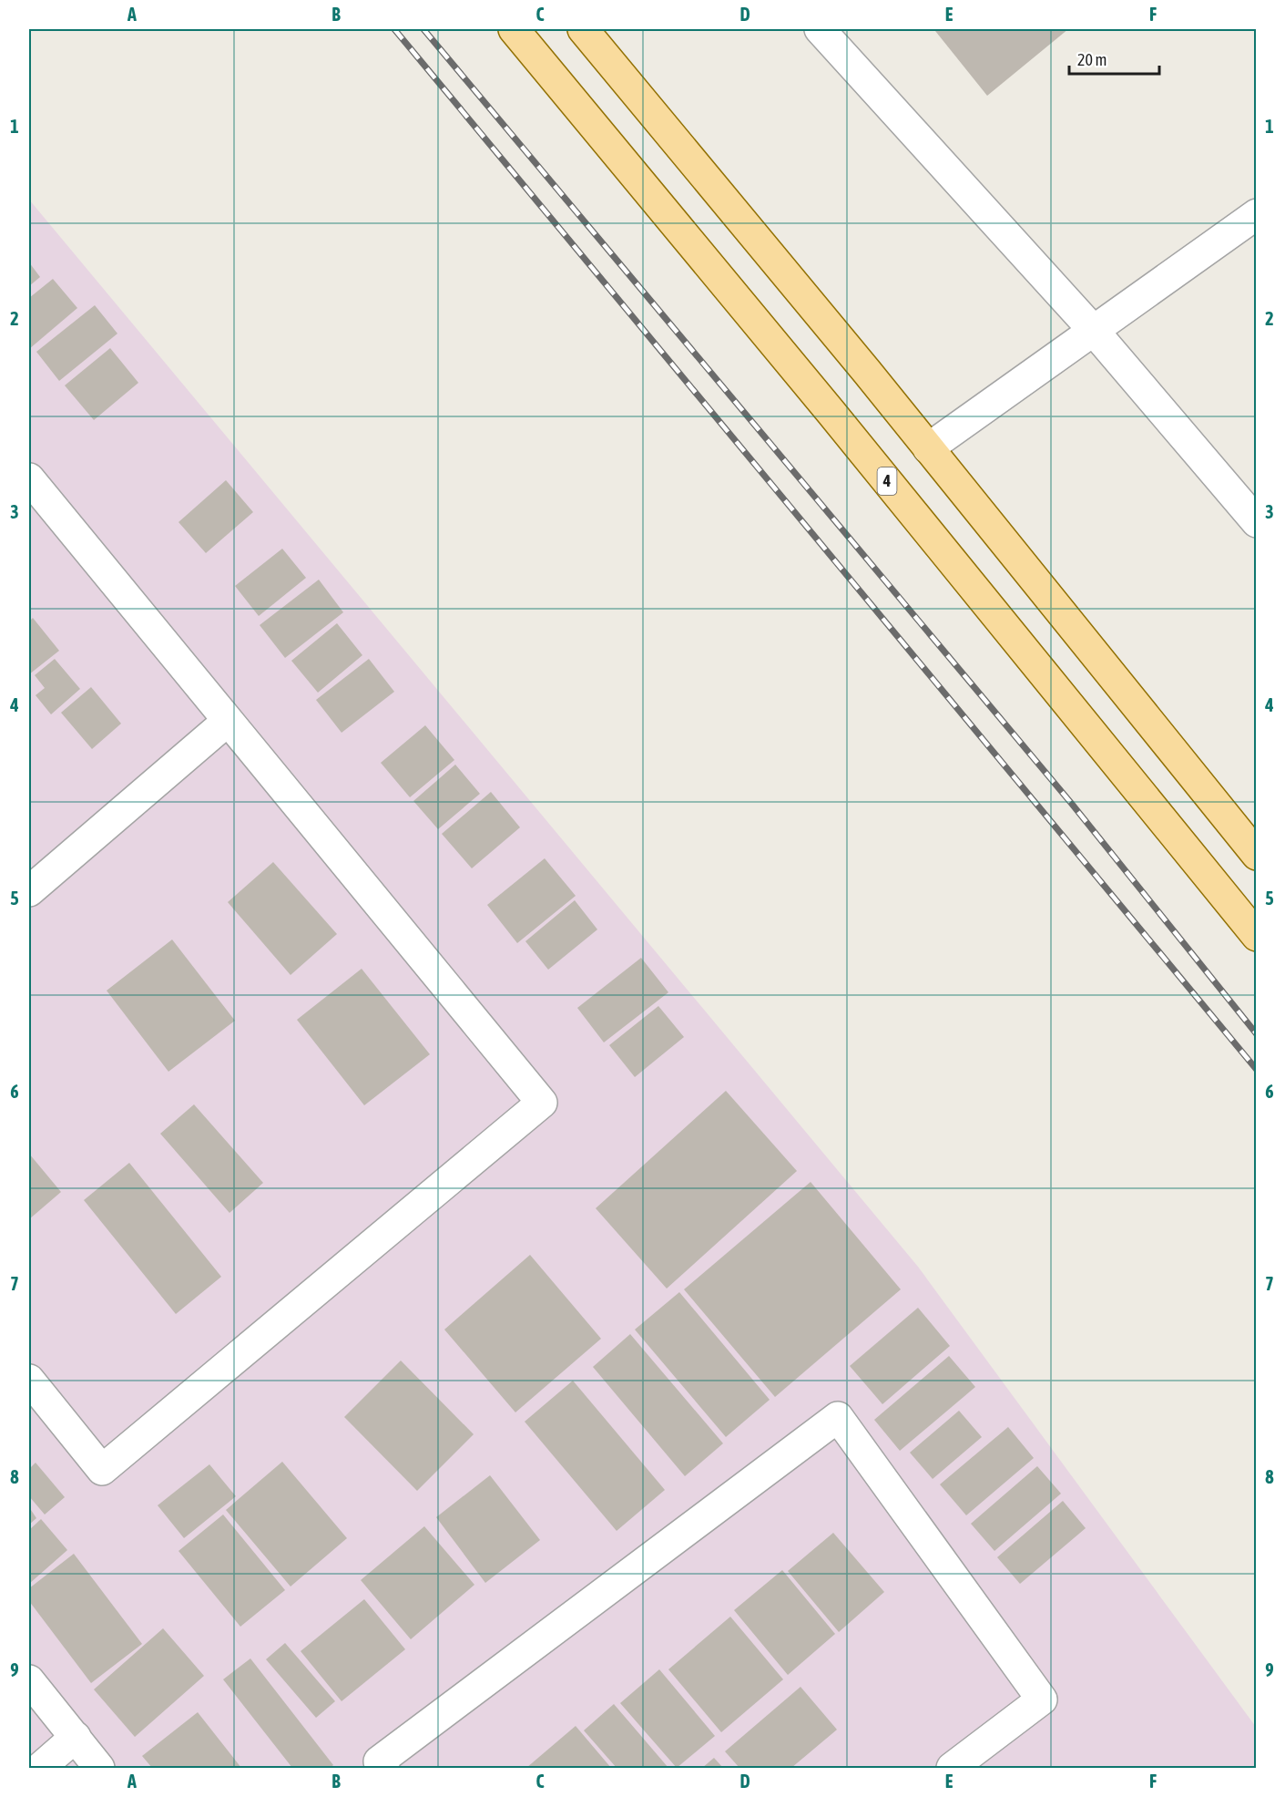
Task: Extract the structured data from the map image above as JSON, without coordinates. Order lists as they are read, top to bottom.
{
  "streets": {
    "main road": ["4"]
  },
  "scale_bar": "20 m",
  "grid": {
    "columns": [
      "A",
      "B",
      "C",
      "D",
      "E",
      "F"
    ],
    "rows": [
      "1",
      "2",
      "3",
      "4",
      "5",
      "6",
      "7",
      "8",
      "9"
    ]
  }
}
